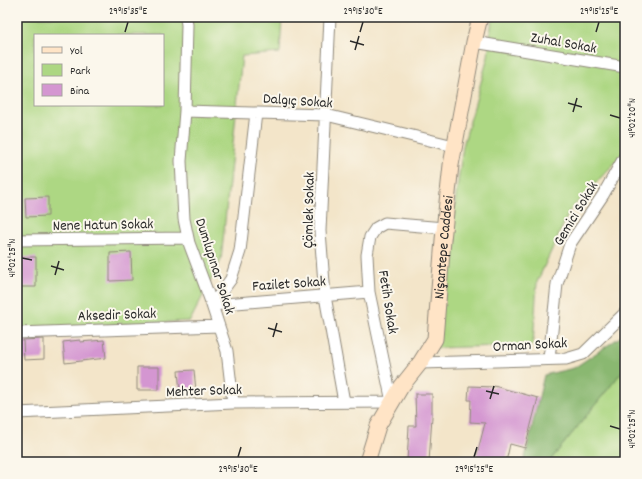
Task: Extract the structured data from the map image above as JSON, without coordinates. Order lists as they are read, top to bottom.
{
  "streets": {
    "street": [
      "Zuhal Sokak",
      "Dalgıç Sokak",
      "Çömlek Sokak",
      "Gemici Sokak",
      "Nene Hatun Sokak",
      "Nişantepe Caddesi",
      "Dumlupınar Sokak",
      "Fazilet Sokak",
      "Fetih Sokak",
      "Aksedir Sokak",
      "Orman Sokak",
      "Mehter Sokak"
    ]
  },
  "crossings": [
    ["Zuhal Sokak", "Nişantepe Caddesi"],
    ["Dalgıç Sokak", "Çömlek Sokak"],
    ["Dalgıç Sokak", "Nişantepe Caddesi"],
    ["Dalgıç Sokak", "Dumlupınar Sokak"],
    ["Çömlek Sokak", "Fazilet Sokak"],
    ["Çömlek Sokak", "Mehter Sokak"],
    ["Gemici Sokak", "Orman Sokak"],
    ["Nene Hatun Sokak", "Dumlupınar Sokak"],
    ["Nişantepe Caddesi", "Fetih Sokak"],
    ["Nişantepe Caddesi", "Orman Sokak"],
    ["Nişantepe Caddesi", "Mehter Sokak"],
    ["Dumlupınar Sokak", "Fazilet Sokak"],
    ["Dumlupınar Sokak", "Aksedir Sokak"],
    ["Dumlupınar Sokak", "Mehter Sokak"],
    ["Fazilet Sokak", "Fetih Sokak"],
    ["Fetih Sokak", "Mehter Sokak"]
  ],
  "legend": ["Yol", "Park", "Bina"],
  "coordinates": [
    "29°15'35\"E",
    "29°15'30\"E",
    "29°15'25\"E",
    "41°02'20\"N",
    "41°02'25\"N"
  ]
}
